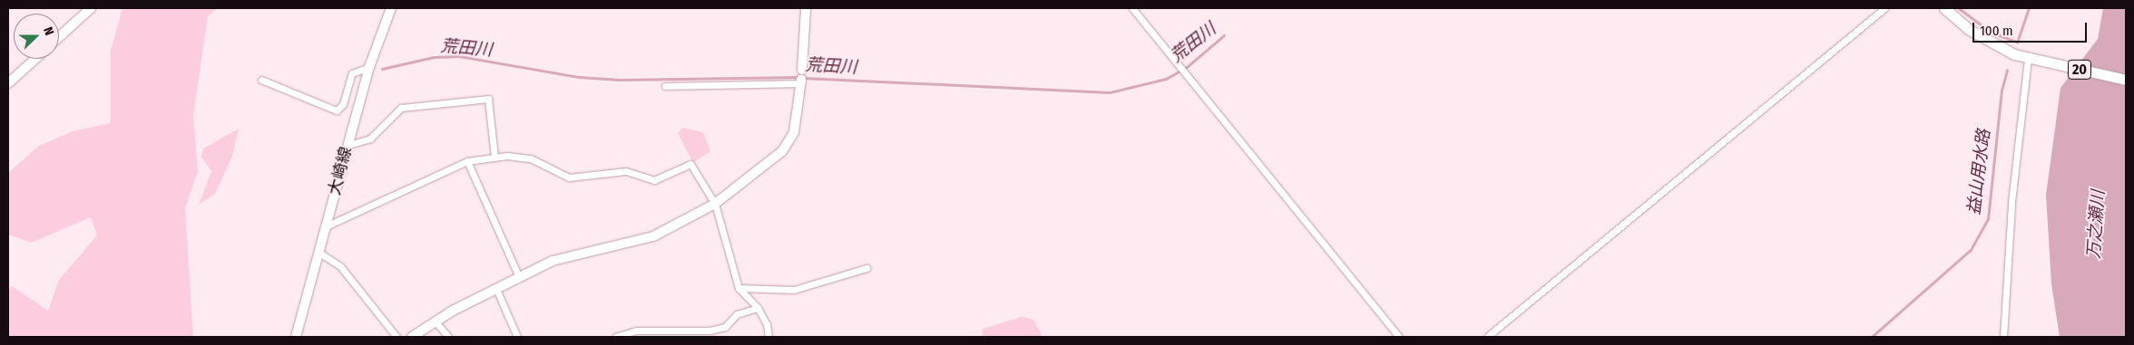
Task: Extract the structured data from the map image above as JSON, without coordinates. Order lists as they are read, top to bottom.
{
  "streets": {
    "main road": ["20"],
    "street": ["大崎線"]
  },
  "water": ["荒田川", "益山用水路", "万之瀬川"],
  "scale_bar": "100 m",
  "north": "right"
}
